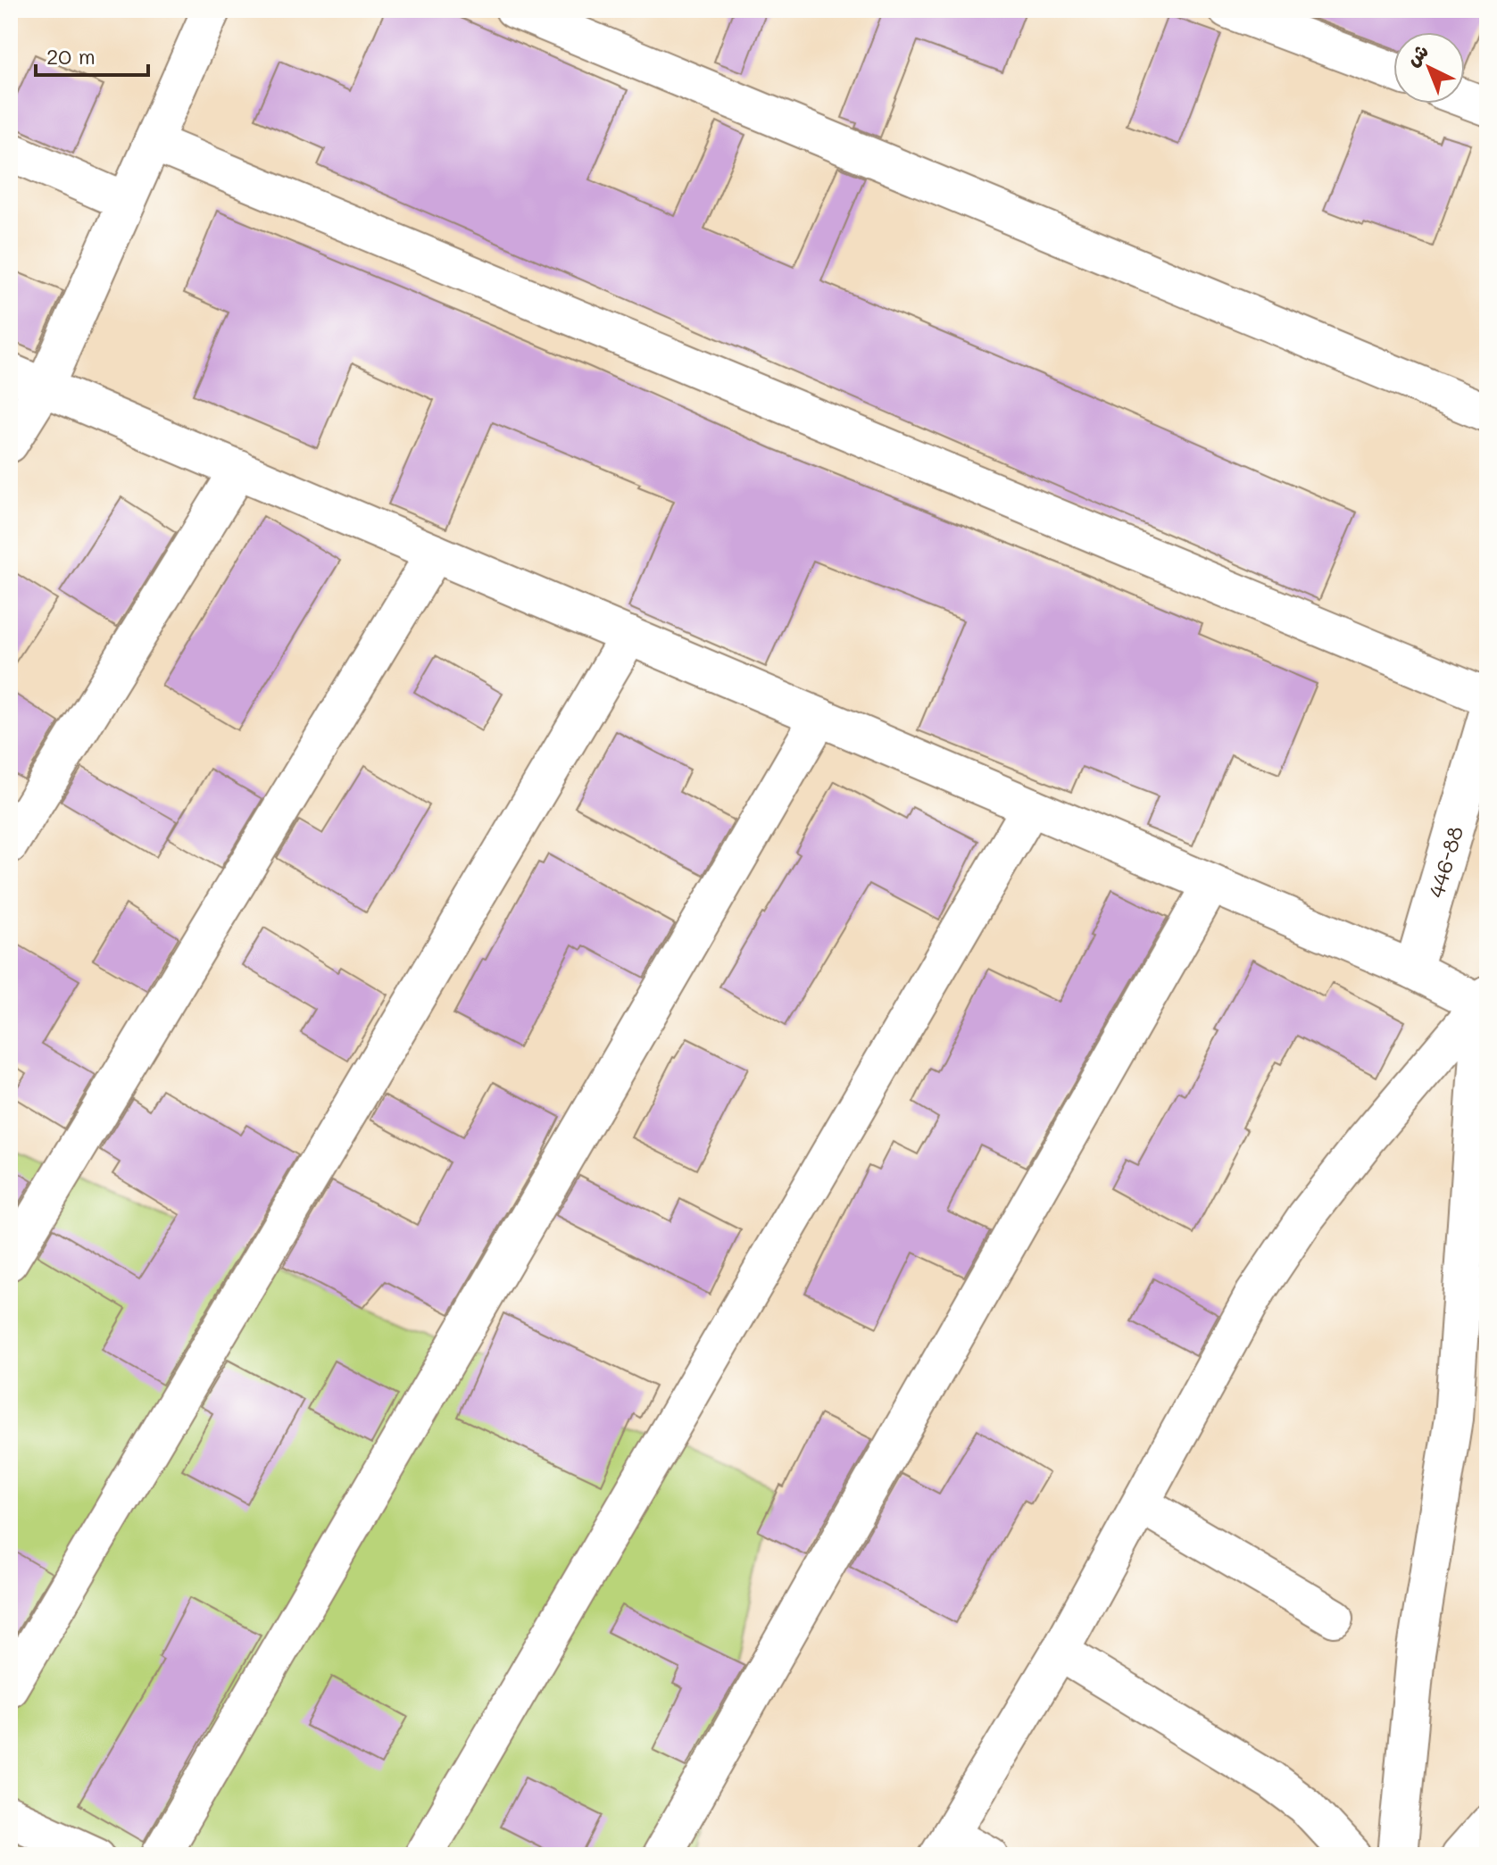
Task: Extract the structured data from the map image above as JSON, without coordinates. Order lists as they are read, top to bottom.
{
  "streets": {
    "street": ["446-88"]
  },
  "scale_bar": "20 m",
  "north": "top left"
}
